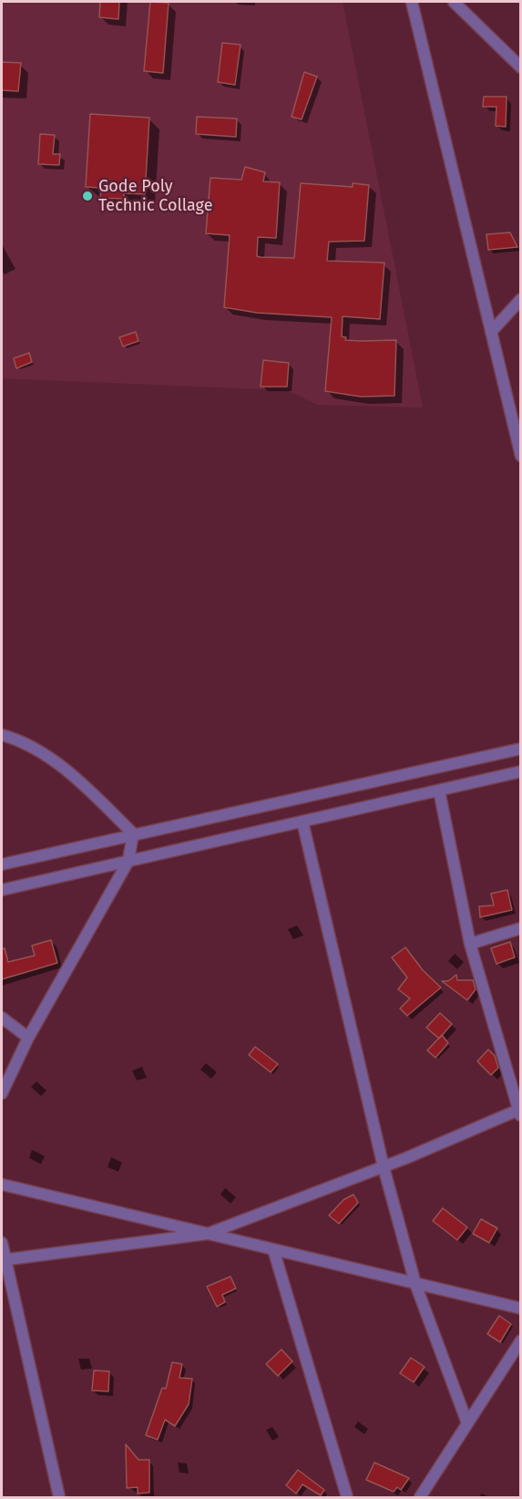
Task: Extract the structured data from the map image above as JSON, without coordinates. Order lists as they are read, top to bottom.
{
  "places": ["Gode Poly Technic Collage"]
}
